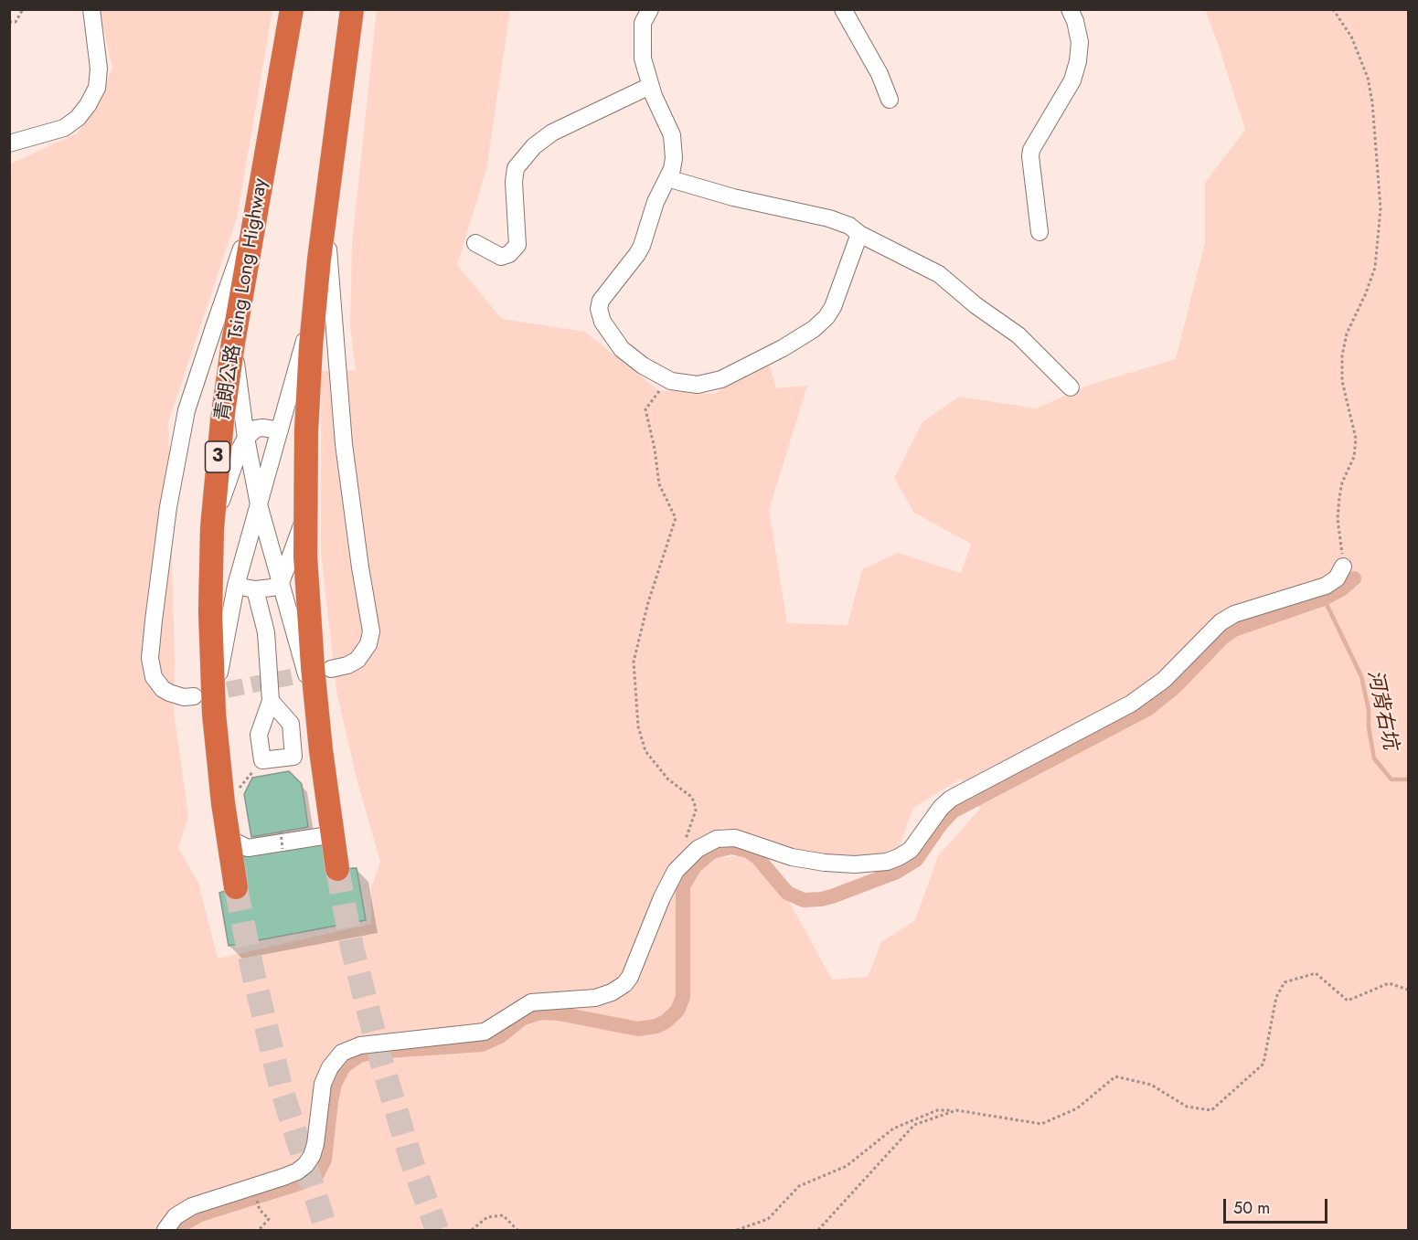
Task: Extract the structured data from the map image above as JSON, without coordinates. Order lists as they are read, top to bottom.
{
  "streets": {
    "highway": ["青朗公路 Tsing Long Highway", "3"]
  },
  "water": ["河背右坑"],
  "scale_bar": "50 m"
}
